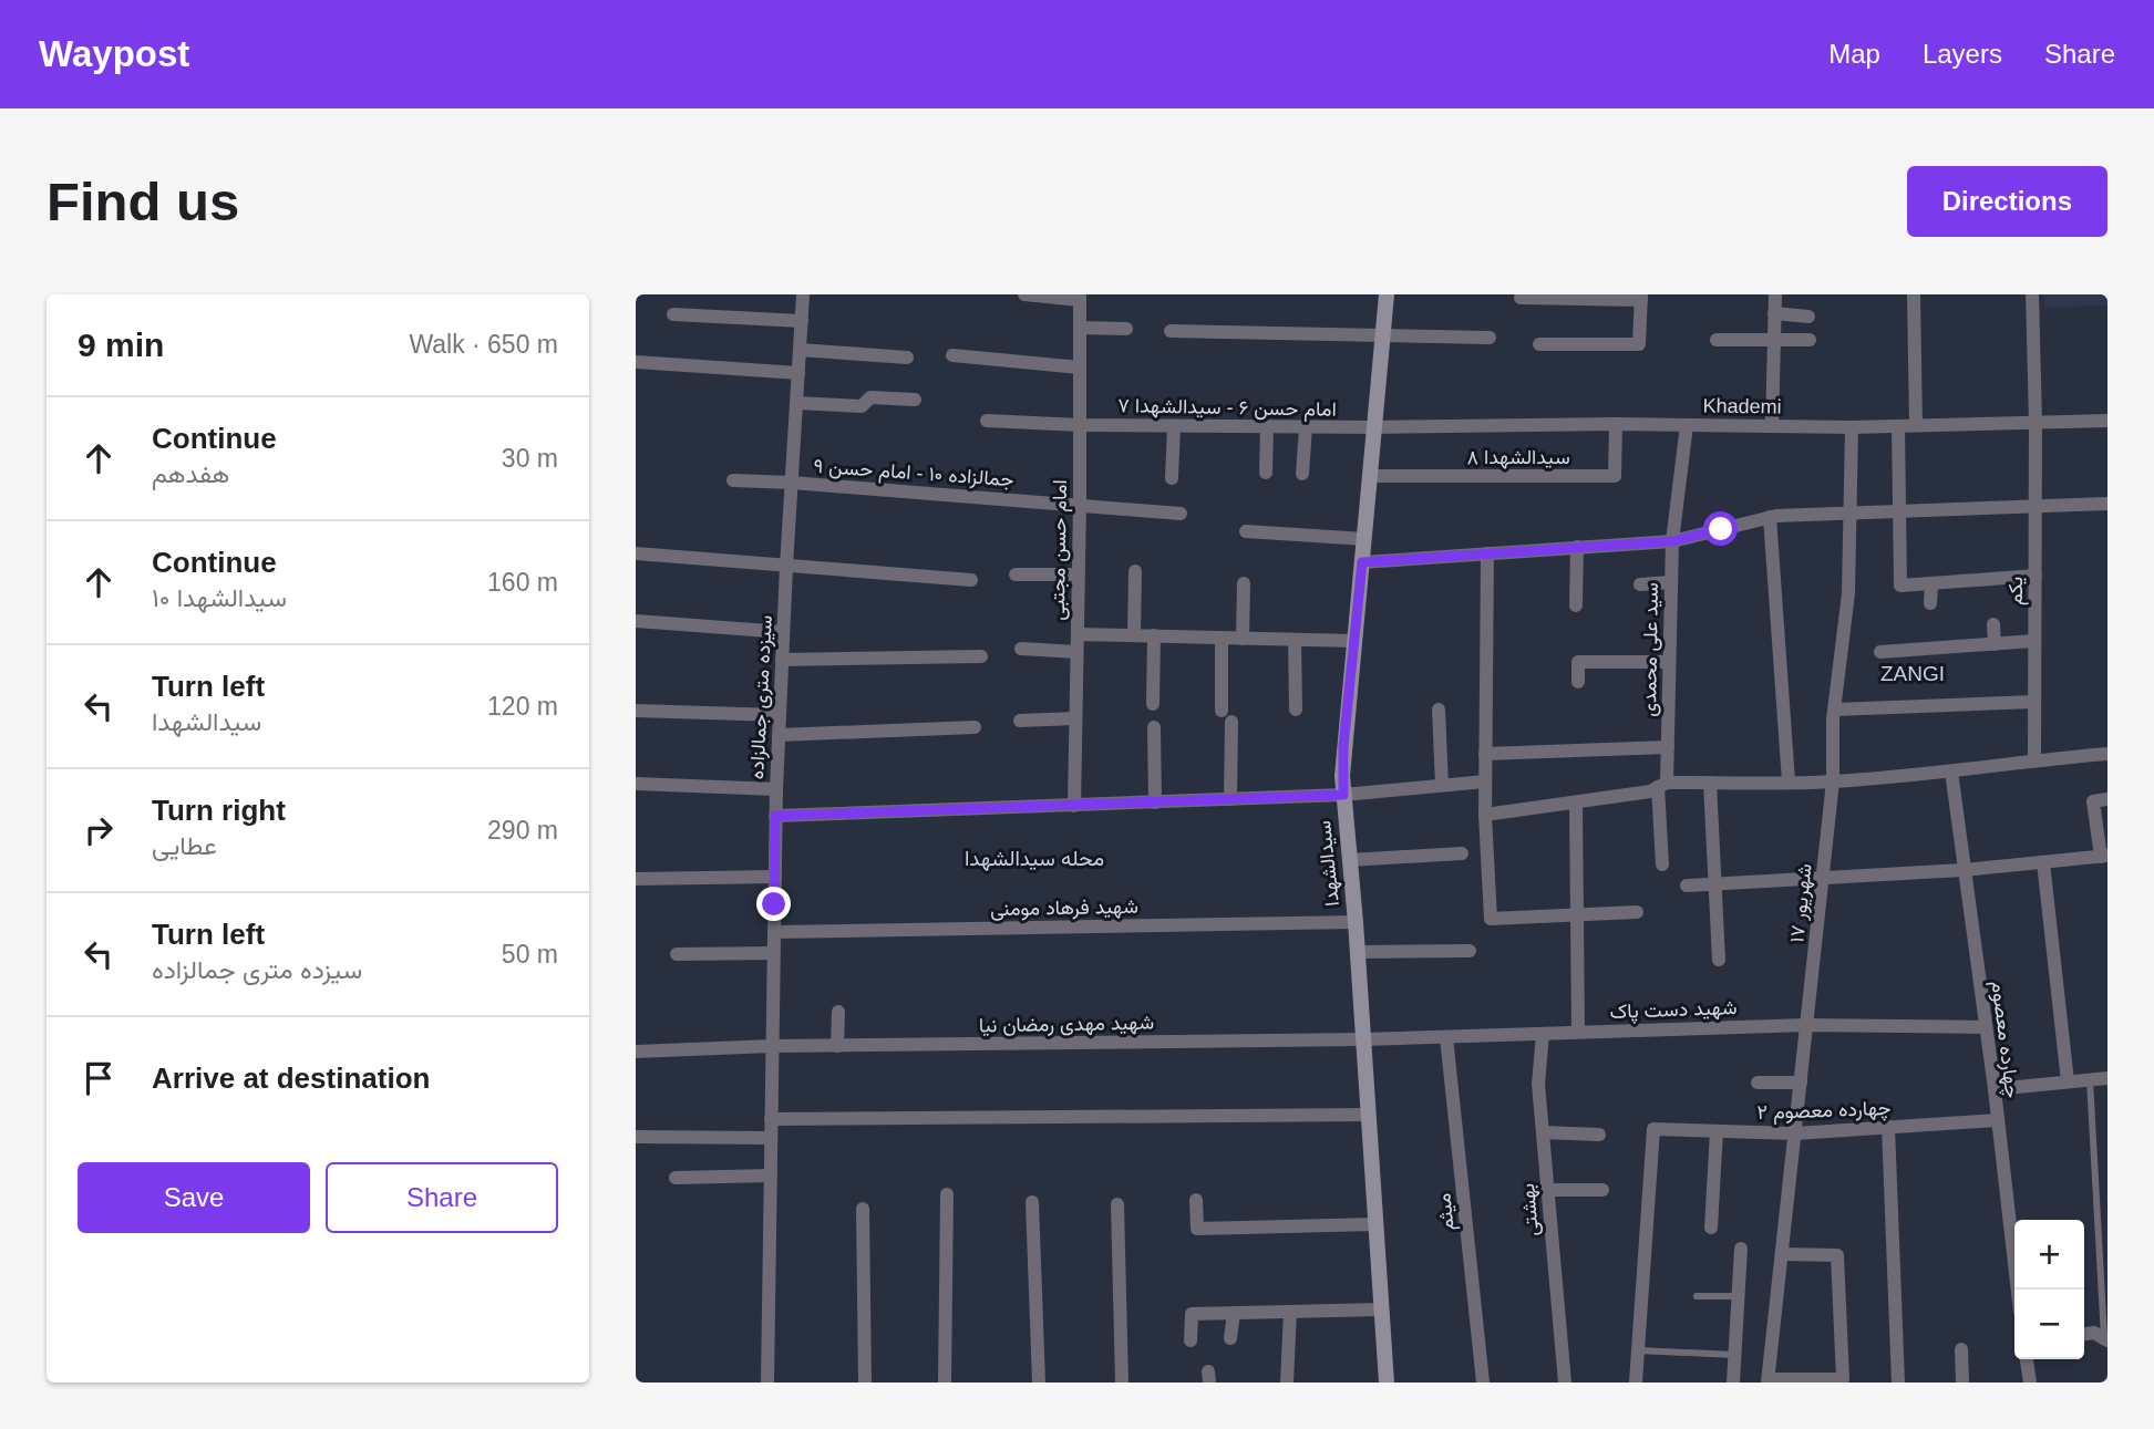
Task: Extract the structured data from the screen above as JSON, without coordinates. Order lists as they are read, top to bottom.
{
  "streets": {
    "street": [
      "Khademi",
      "امام حسن ۶ - سیدالشهدا ۷",
      "سیدالشهدا ۸",
      "جمالزاده ۱۰ - امام حسن ۹",
      "امام حسن مجتبی",
      "یکم",
      "سید علی محمدی",
      "سیزده متری جمالزاده",
      "سیدالشهدا",
      "۱۷ شهریور",
      "شهید فرهاد مومنی",
      "شهید دست پاک",
      "شهید مهدی رمضان نیا",
      "چهارده معصوم",
      "چهارده معصوم ۲",
      "بهشتی",
      "میثم"
    ]
  },
  "crossings": [
    ["Khademi", "امام حسن ۶ - سیدالشهدا ۷"],
    ["Khademi", "سیدالشهدا ۸"],
    ["Khademi", "یکم"],
    ["Khademi", "سید علی محمدی"],
    ["Khademi", "سیدالشهدا"],
    ["Khademi", "۱۷ شهریور"],
    ["امام حسن ۶ - سیدالشهدا ۷", "امام حسن مجتبی"],
    ["امام حسن ۶ - سیدالشهدا ۷", "سیدالشهدا"],
    ["سیدالشهدا ۸", "سیدالشهدا"],
    ["جمالزاده ۱۰ - امام حسن ۹", "امام حسن مجتبی"],
    ["جمالزاده ۱۰ - امام حسن ۹", "سیزده متری جمالزاده"],
    ["سیزده متری جمالزاده", "شهید فرهاد مومنی"],
    ["سیزده متری جمالزاده", "شهید مهدی رمضان نیا"],
    ["سیدالشهدا", "شهید فرهاد مومنی"],
    ["سیدالشهدا", "شهید دست پاک"],
    ["سیدالشهدا", "شهید مهدی رمضان نیا"],
    ["۱۷ شهریور", "شهید دست پاک"],
    ["۱۷ شهریور", "چهارده معصوم ۲"],
    ["شهید دست پاک", "شهید مهدی رمضان نیا"],
    ["شهید دست پاک", "چهارده معصوم"],
    ["شهید دست پاک", "بهشتی"],
    ["شهید دست پاک", "میثم"],
    ["چهارده معصوم", "چهارده معصوم ۲"]
  ],
  "districts": ["ZANGI", "محله سیدالشهدا"],
  "page": {
    "header": "Waypost",
    "nav": ["Map", "Layers", "Share"],
    "buttons": [
      "Directions",
      ["Save", "Share"]
    ],
    "title": "Find us",
    "heading": ["9 min", "Walk · 650 m"],
    "list": [
      ["Continue", "هفدهم", "30 m"],
      ["Continue", "سیدالشهدا ۱۰", "160 m"],
      ["Turn left", "سیدالشهدا", "120 m"],
      ["Turn right", "عطایی", "290 m"],
      ["Turn left", "سیزده متری جمالزاده", "50 m"],
      "Arrive at destination"
    ],
    "map_buttons": ["+", "−"]
  }
}
